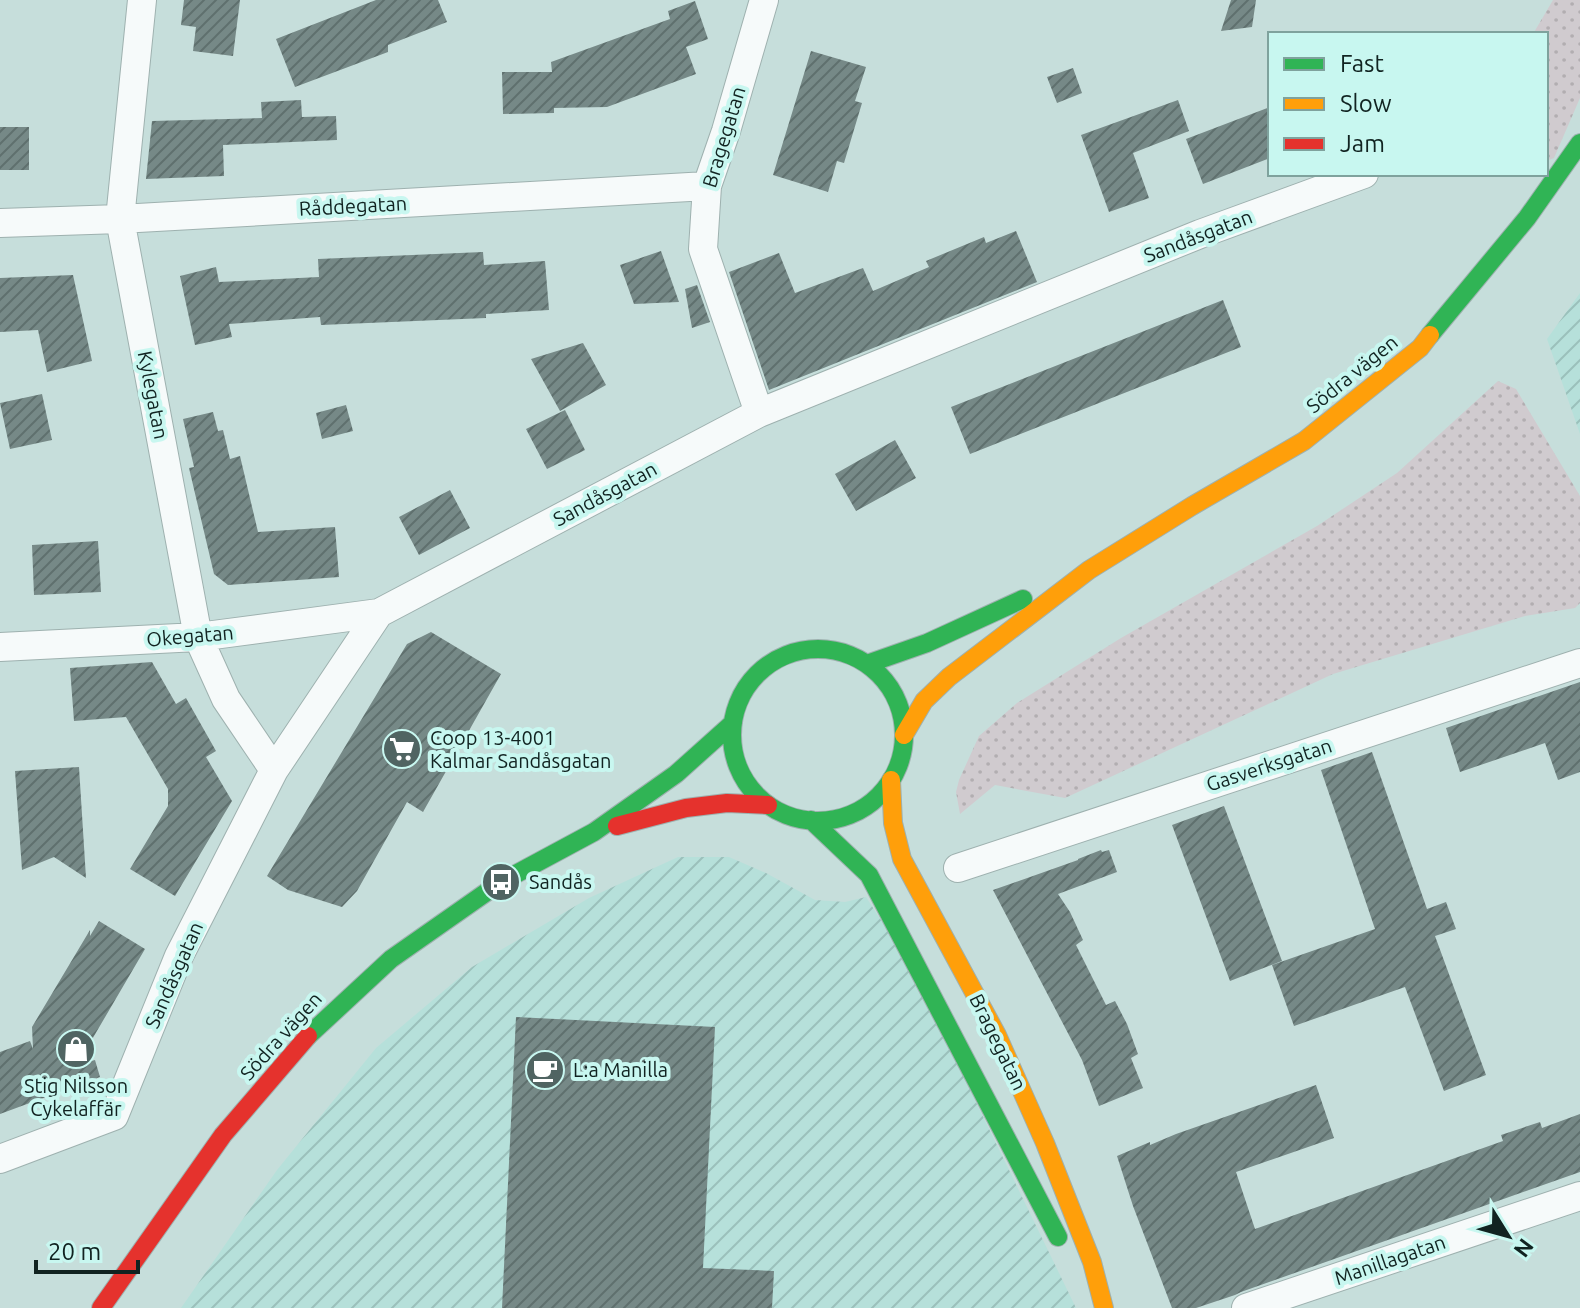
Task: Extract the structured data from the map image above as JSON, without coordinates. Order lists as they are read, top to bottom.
{
  "streets": {
    "main road": ["Bragegatan", "Södra vägen"],
    "street": [
      "Råddegatan",
      "Sandåsgatan",
      "Kylegatan",
      "Okegatan",
      "Gasverksgatan",
      "Manillagatan"
    ]
  },
  "crossings": [
    ["Bragegatan", "Råddegatan"],
    ["Bragegatan", "Sandåsgatan"],
    ["Bragegatan", "Södra vägen"],
    ["Råddegatan", "Kylegatan"],
    ["Sandåsgatan", "Kylegatan"],
    ["Sandåsgatan", "Okegatan"],
    ["Kylegatan", "Okegatan"]
  ],
  "places": {
    "supermarket": ["Coop 13-4001 Kalmar Sandåsgatan"],
    "bus stop": ["Sandås"],
    "shop": ["Stig Nilsson Cykelaffär"],
    "cafe": ["L:a Manilla"]
  },
  "legend": ["Fast", "Slow", "Jam"],
  "scale_bar": "20 m",
  "north": "bottom right"
}
